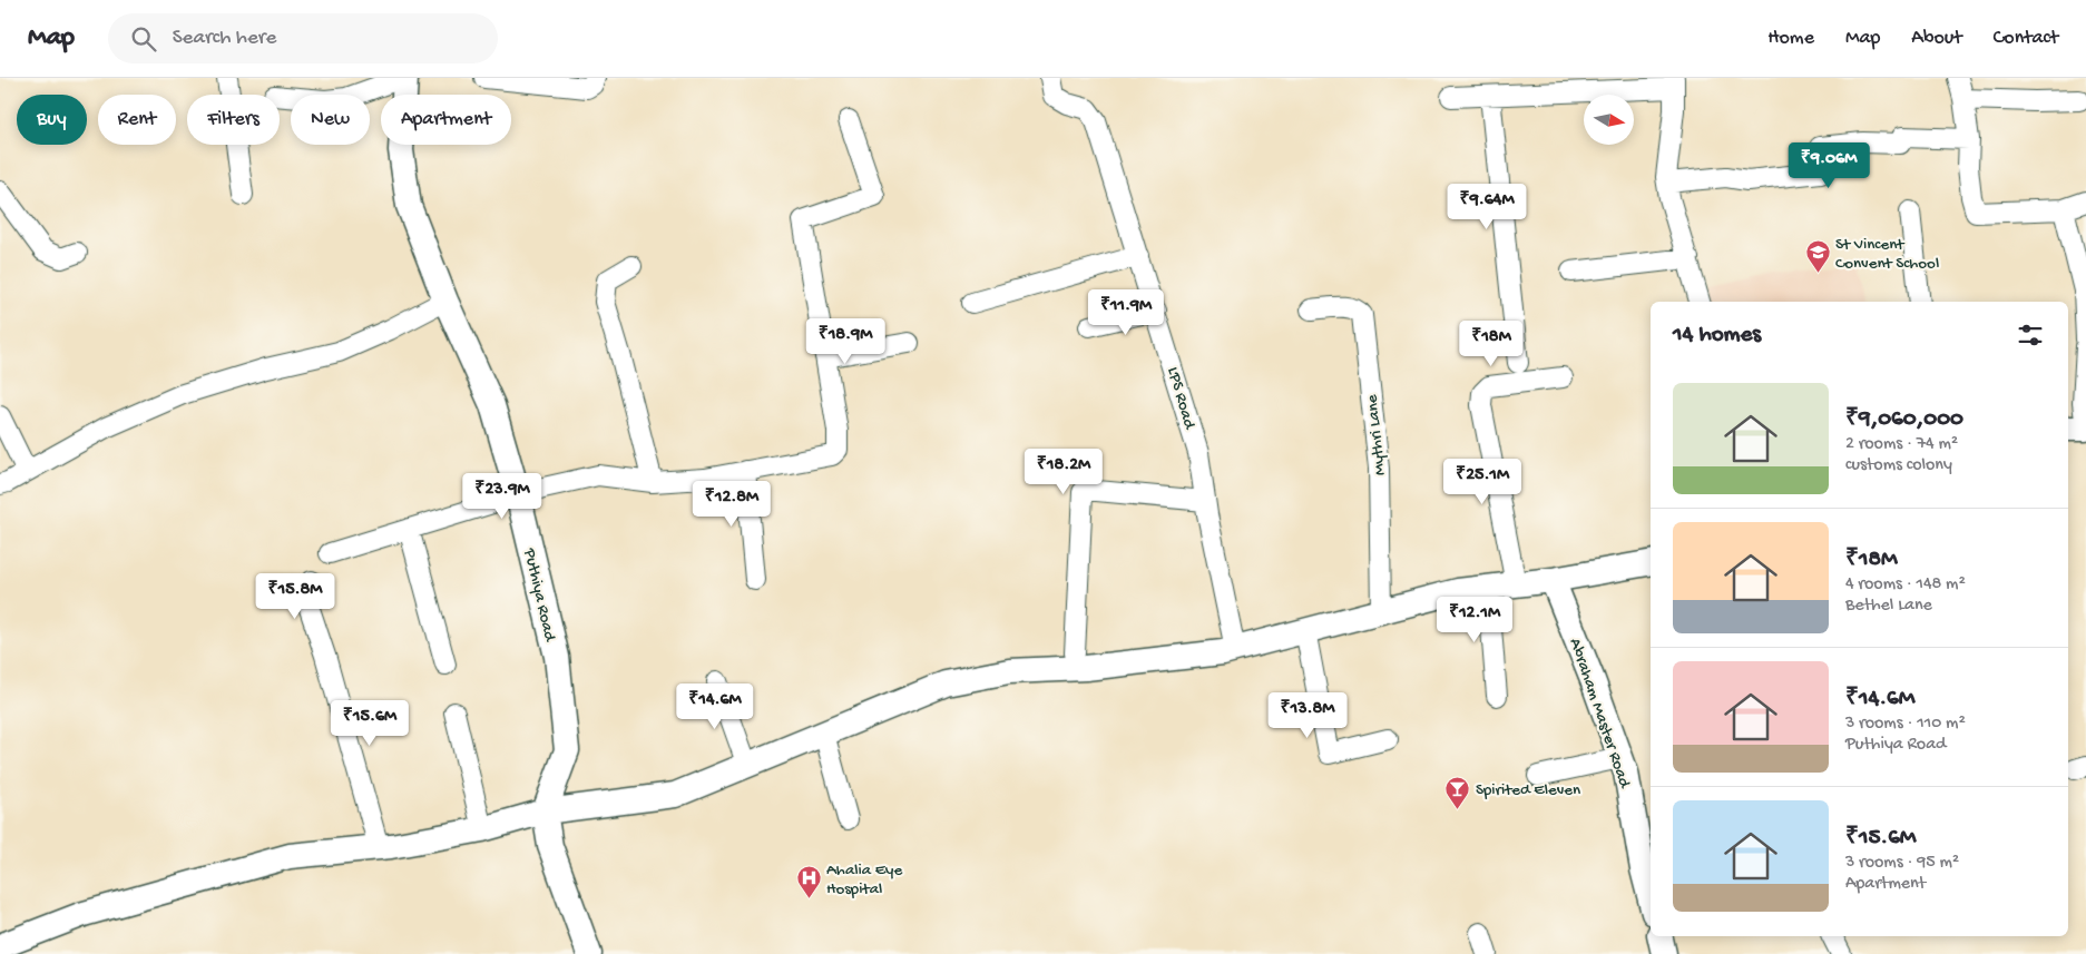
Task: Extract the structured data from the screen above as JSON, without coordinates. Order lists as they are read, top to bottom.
{
  "streets": {
    "street": [
      "LPS Road",
      "Mythri Lane",
      "Puthiya Road",
      "Abraham Master Road"
    ]
  },
  "places": {
    "school or university": ["St Vincent Convent School"],
    "bar": ["Spirited Eleven"],
    "hospital": ["Ahalia Eye Hospital"]
  },
  "north": "right",
  "page": {
    "header": "Map",
    "search": "Search here",
    "nav": [
      "Home",
      "Map",
      "About",
      "Contact"
    ],
    "chip": [
      "Buy",
      "Rent",
      "Filters",
      "New",
      "Apartment"
    ],
    "price": [
      "₹9.06M",
      "₹9.64M",
      "₹11.9M",
      "₹18.9M",
      "₹18M",
      "₹18.2M",
      "₹25.1M",
      "₹23.9M",
      "₹12.8M",
      "₹15.8M",
      "₹12.1M",
      "₹14.6M",
      "₹13.8M",
      "₹15.6M"
    ],
    "heading": "14 homes",
    "list": [
      {
        "name": "₹9,060,000",
        "note": "2 rooms · 74 m² · customs colony"
      },
      {
        "name": "₹18M",
        "note": "4 rooms · 148 m² · Bethel Lane"
      },
      {
        "name": "₹14.6M",
        "note": "3 rooms · 110 m² · Puthiya Road"
      },
      {
        "name": "₹15.6M",
        "note": "3 rooms · 95 m² · Apartment"
      }
    ]
  }
}
